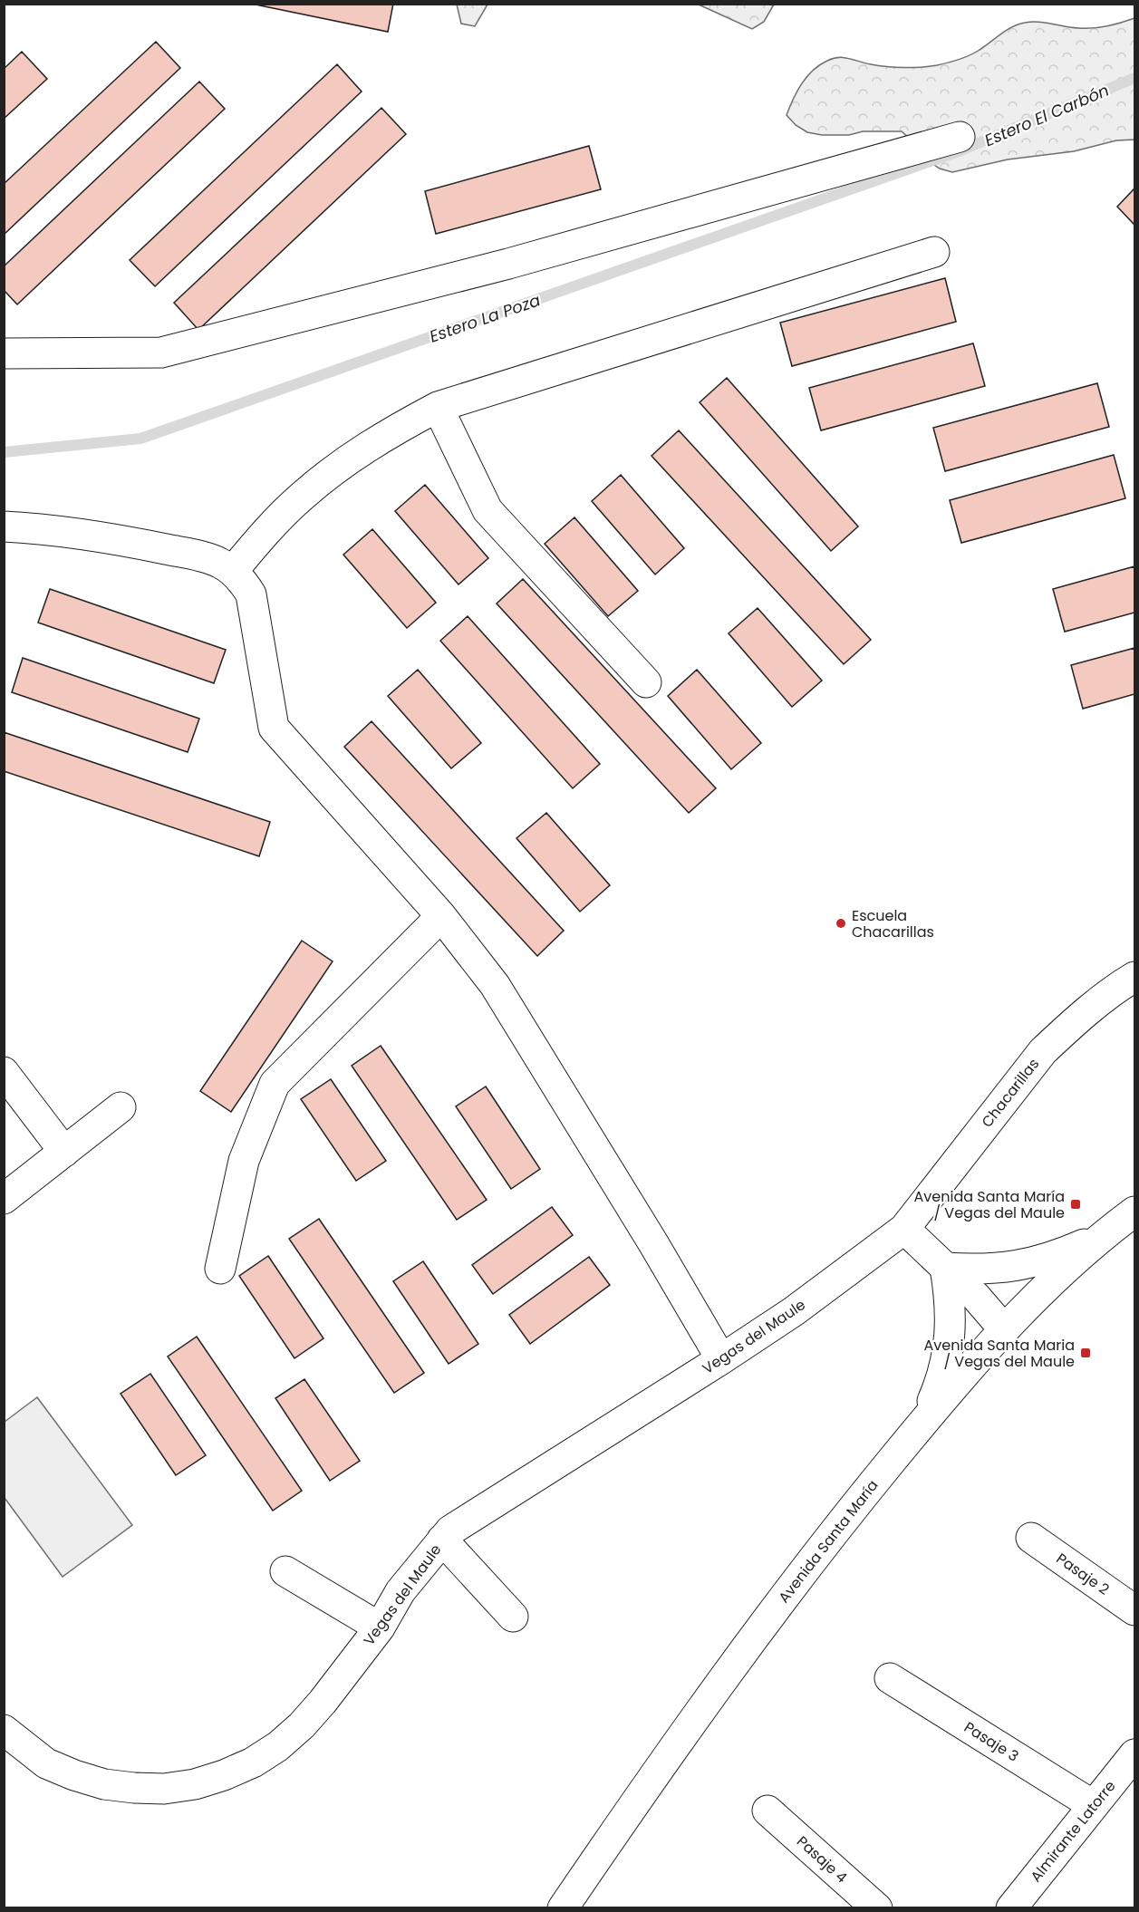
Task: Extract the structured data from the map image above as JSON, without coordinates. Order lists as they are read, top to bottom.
{
  "streets": {
    "street": [
      "Chacarillas",
      "Vegas del Maule",
      "Avenida Santa María",
      "Pasaje 2",
      "Pasaje 3",
      "Almirante Latorre",
      "Pasaje 4"
    ]
  },
  "crossings": [
    ["Chacarillas", "Vegas del Maule"],
    ["Pasaje 3", "Almirante Latorre"]
  ],
  "water": ["Estero El Carbón", "Estero La Poza"],
  "places": {
    "other": ["Escuela Chacarillas"],
    "transit": ["Avenida Santa María / Vegas del Maule", "Avenida Santa Maria / Vegas del Maule"]
  }
}
